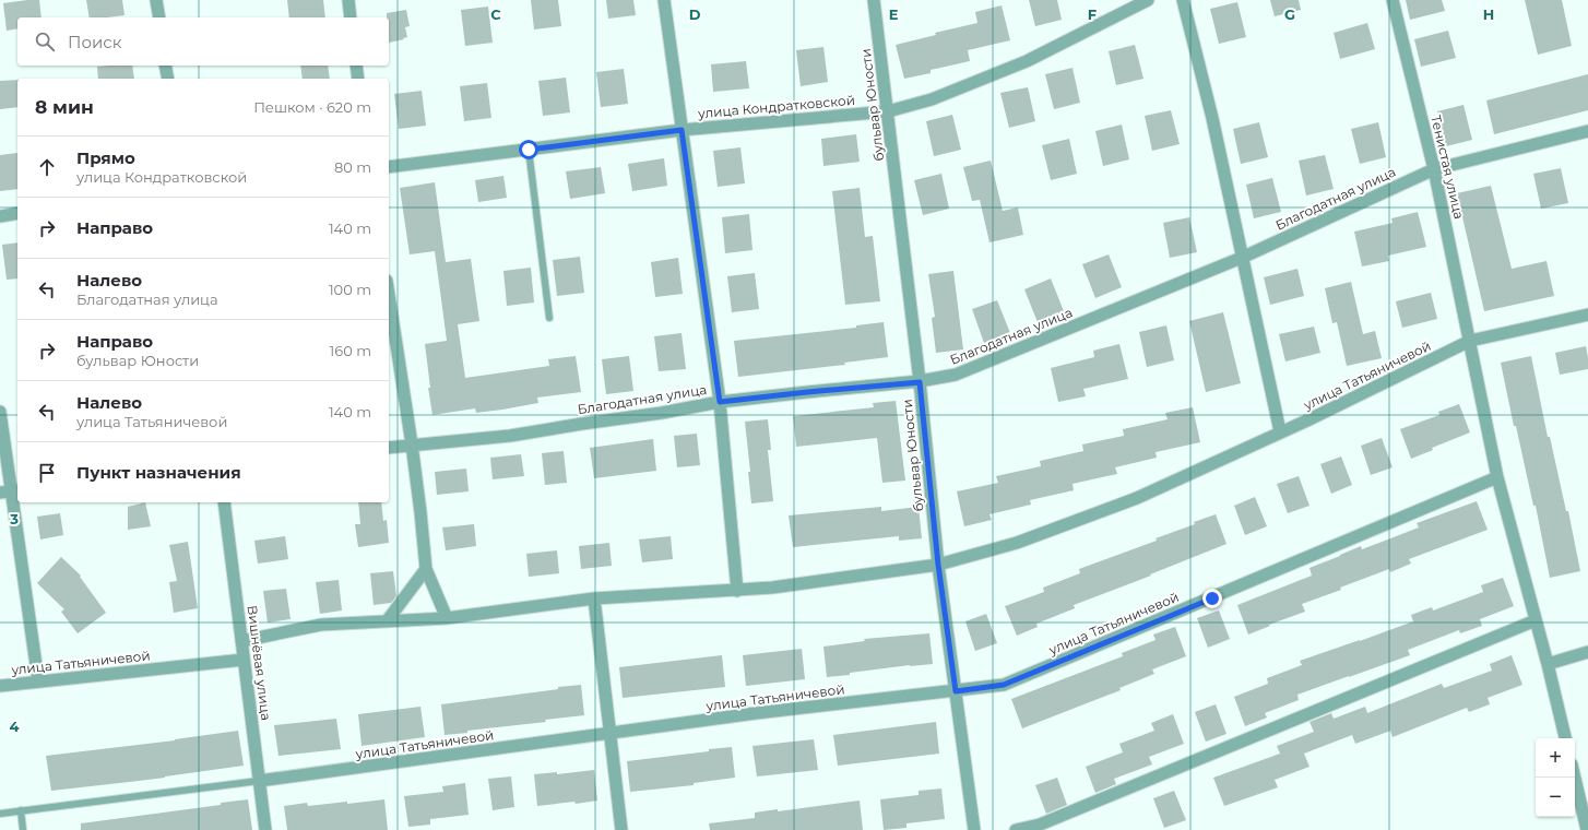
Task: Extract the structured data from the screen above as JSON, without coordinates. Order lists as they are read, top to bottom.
{
  "streets": {
    "street": [
      "бульвар Юности",
      "улица Кондратковской",
      "Тенистая улица",
      "Благодатная улица",
      "улица Татьяничевой",
      "Вишнёвая улица"
    ]
  },
  "crossings": [
    ["бульвар Юности", "улица Кондратковской"],
    ["бульвар Юности", "Благодатная улица"],
    ["бульвар Юности", "улица Татьяничевой"],
    ["Тенистая улица", "Благодатная улица"],
    ["Тенистая улица", "улица Татьяничевой"],
    ["улица Татьяничевой", "Вишнёвая улица"]
  ],
  "page": {
    "search": "Поиск",
    "heading": ["8 мин", "Пешком · 620 m"],
    "list": [
      ["Прямо", "улица Кондратковской", "80 m"],
      ["Направо", "140 m"],
      ["Налево", "Благодатная улица", "100 m"],
      ["Направо", "бульвар Юности", "160 m"],
      ["Налево", "улица Татьяничевой", "140 m"],
      "Пункт назначения"
    ],
    "map_buttons": ["+", "−"]
  },
  "grid": {
    "columns": [
      "C",
      "D",
      "E",
      "F",
      "G",
      "H"
    ],
    "rows": ["3", "4"]
  }
}
